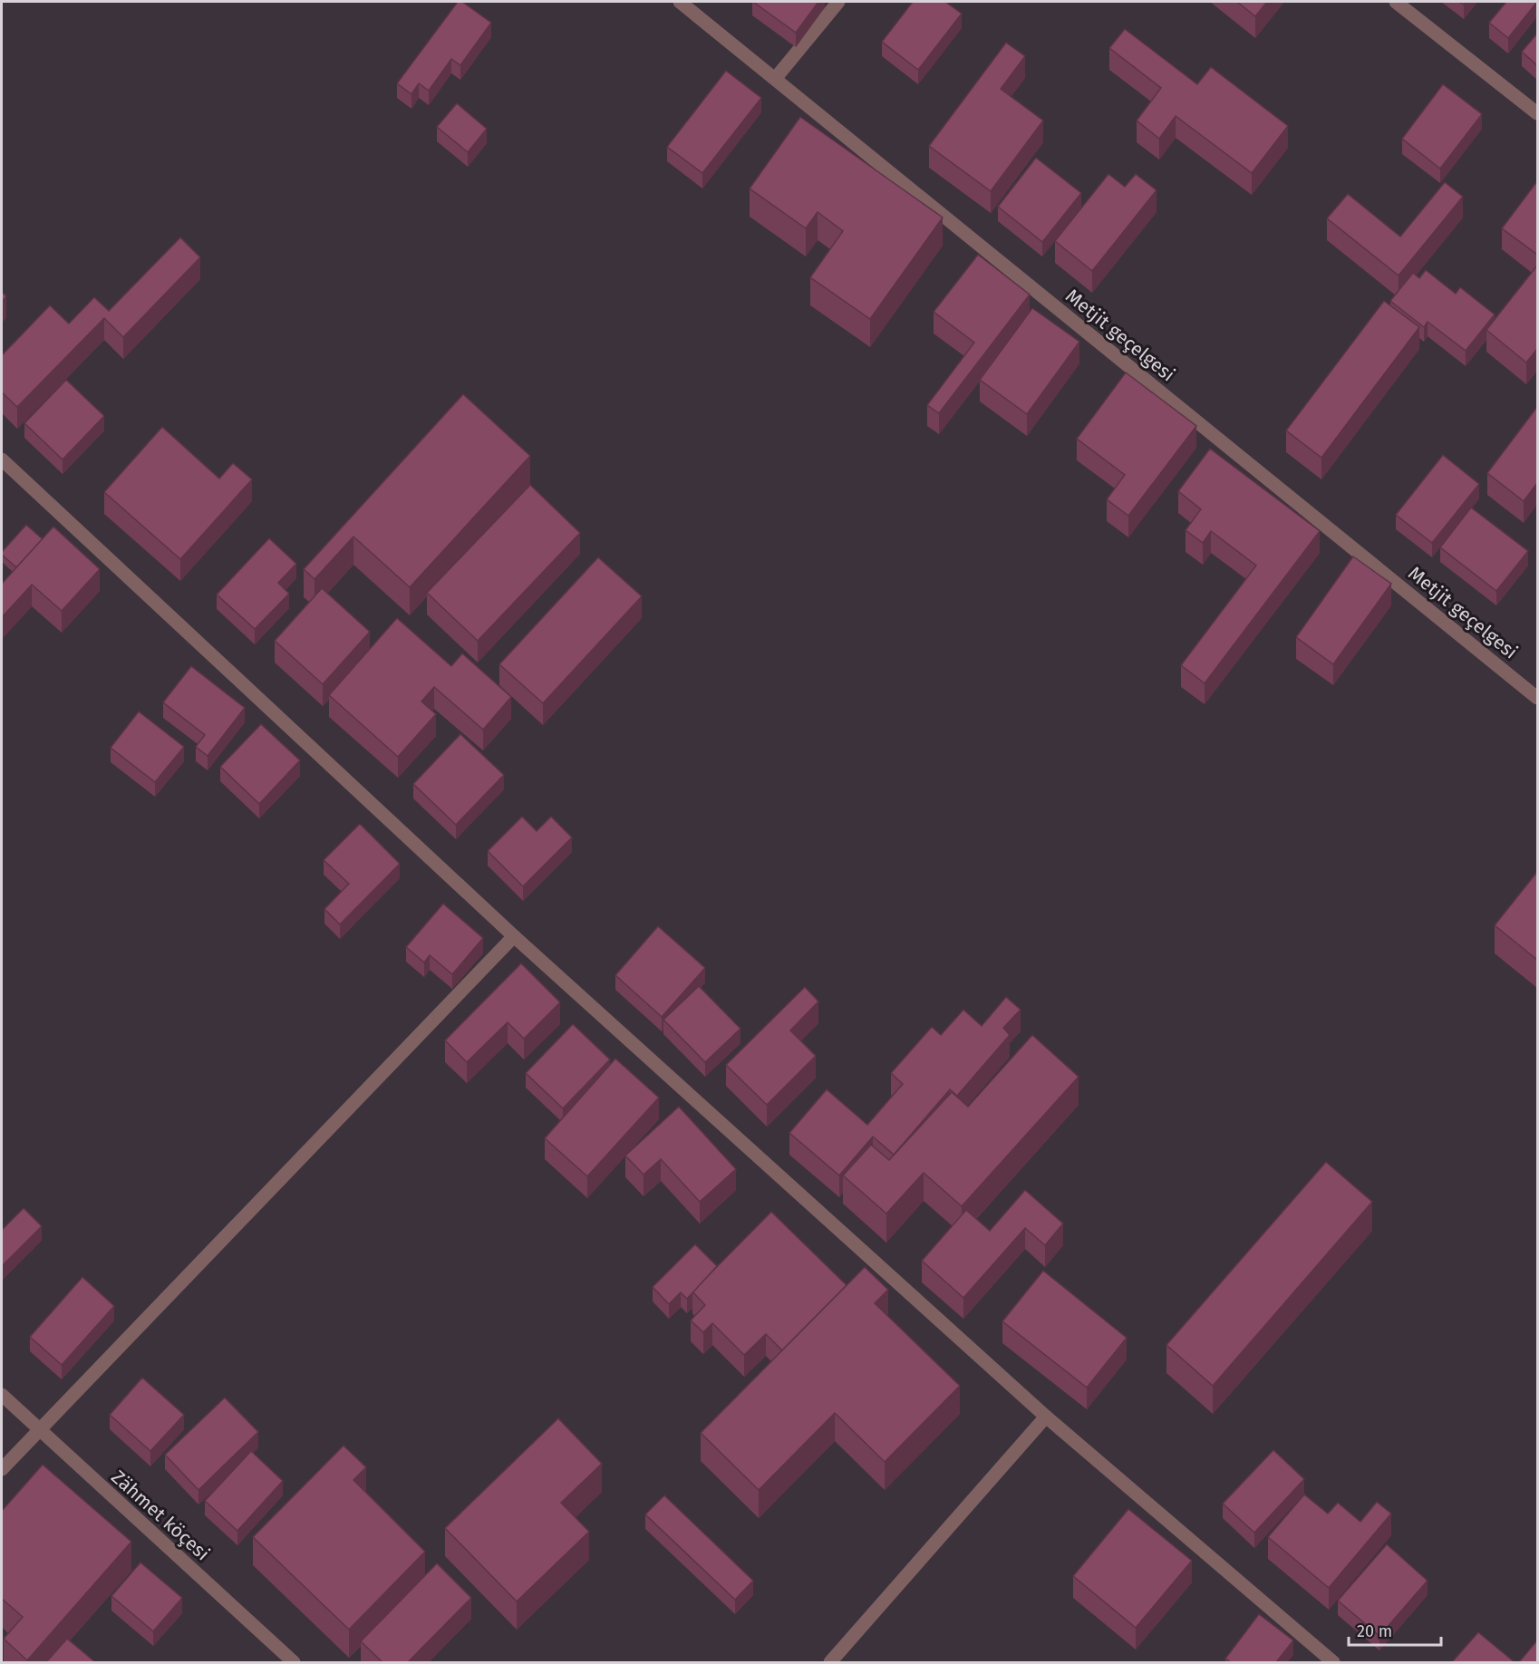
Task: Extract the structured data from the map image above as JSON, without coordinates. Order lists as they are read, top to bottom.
{
  "streets": {
    "street": ["Metjit geçelgesi", "Zähmet köçesi"]
  },
  "scale_bar": "20 m"
}
